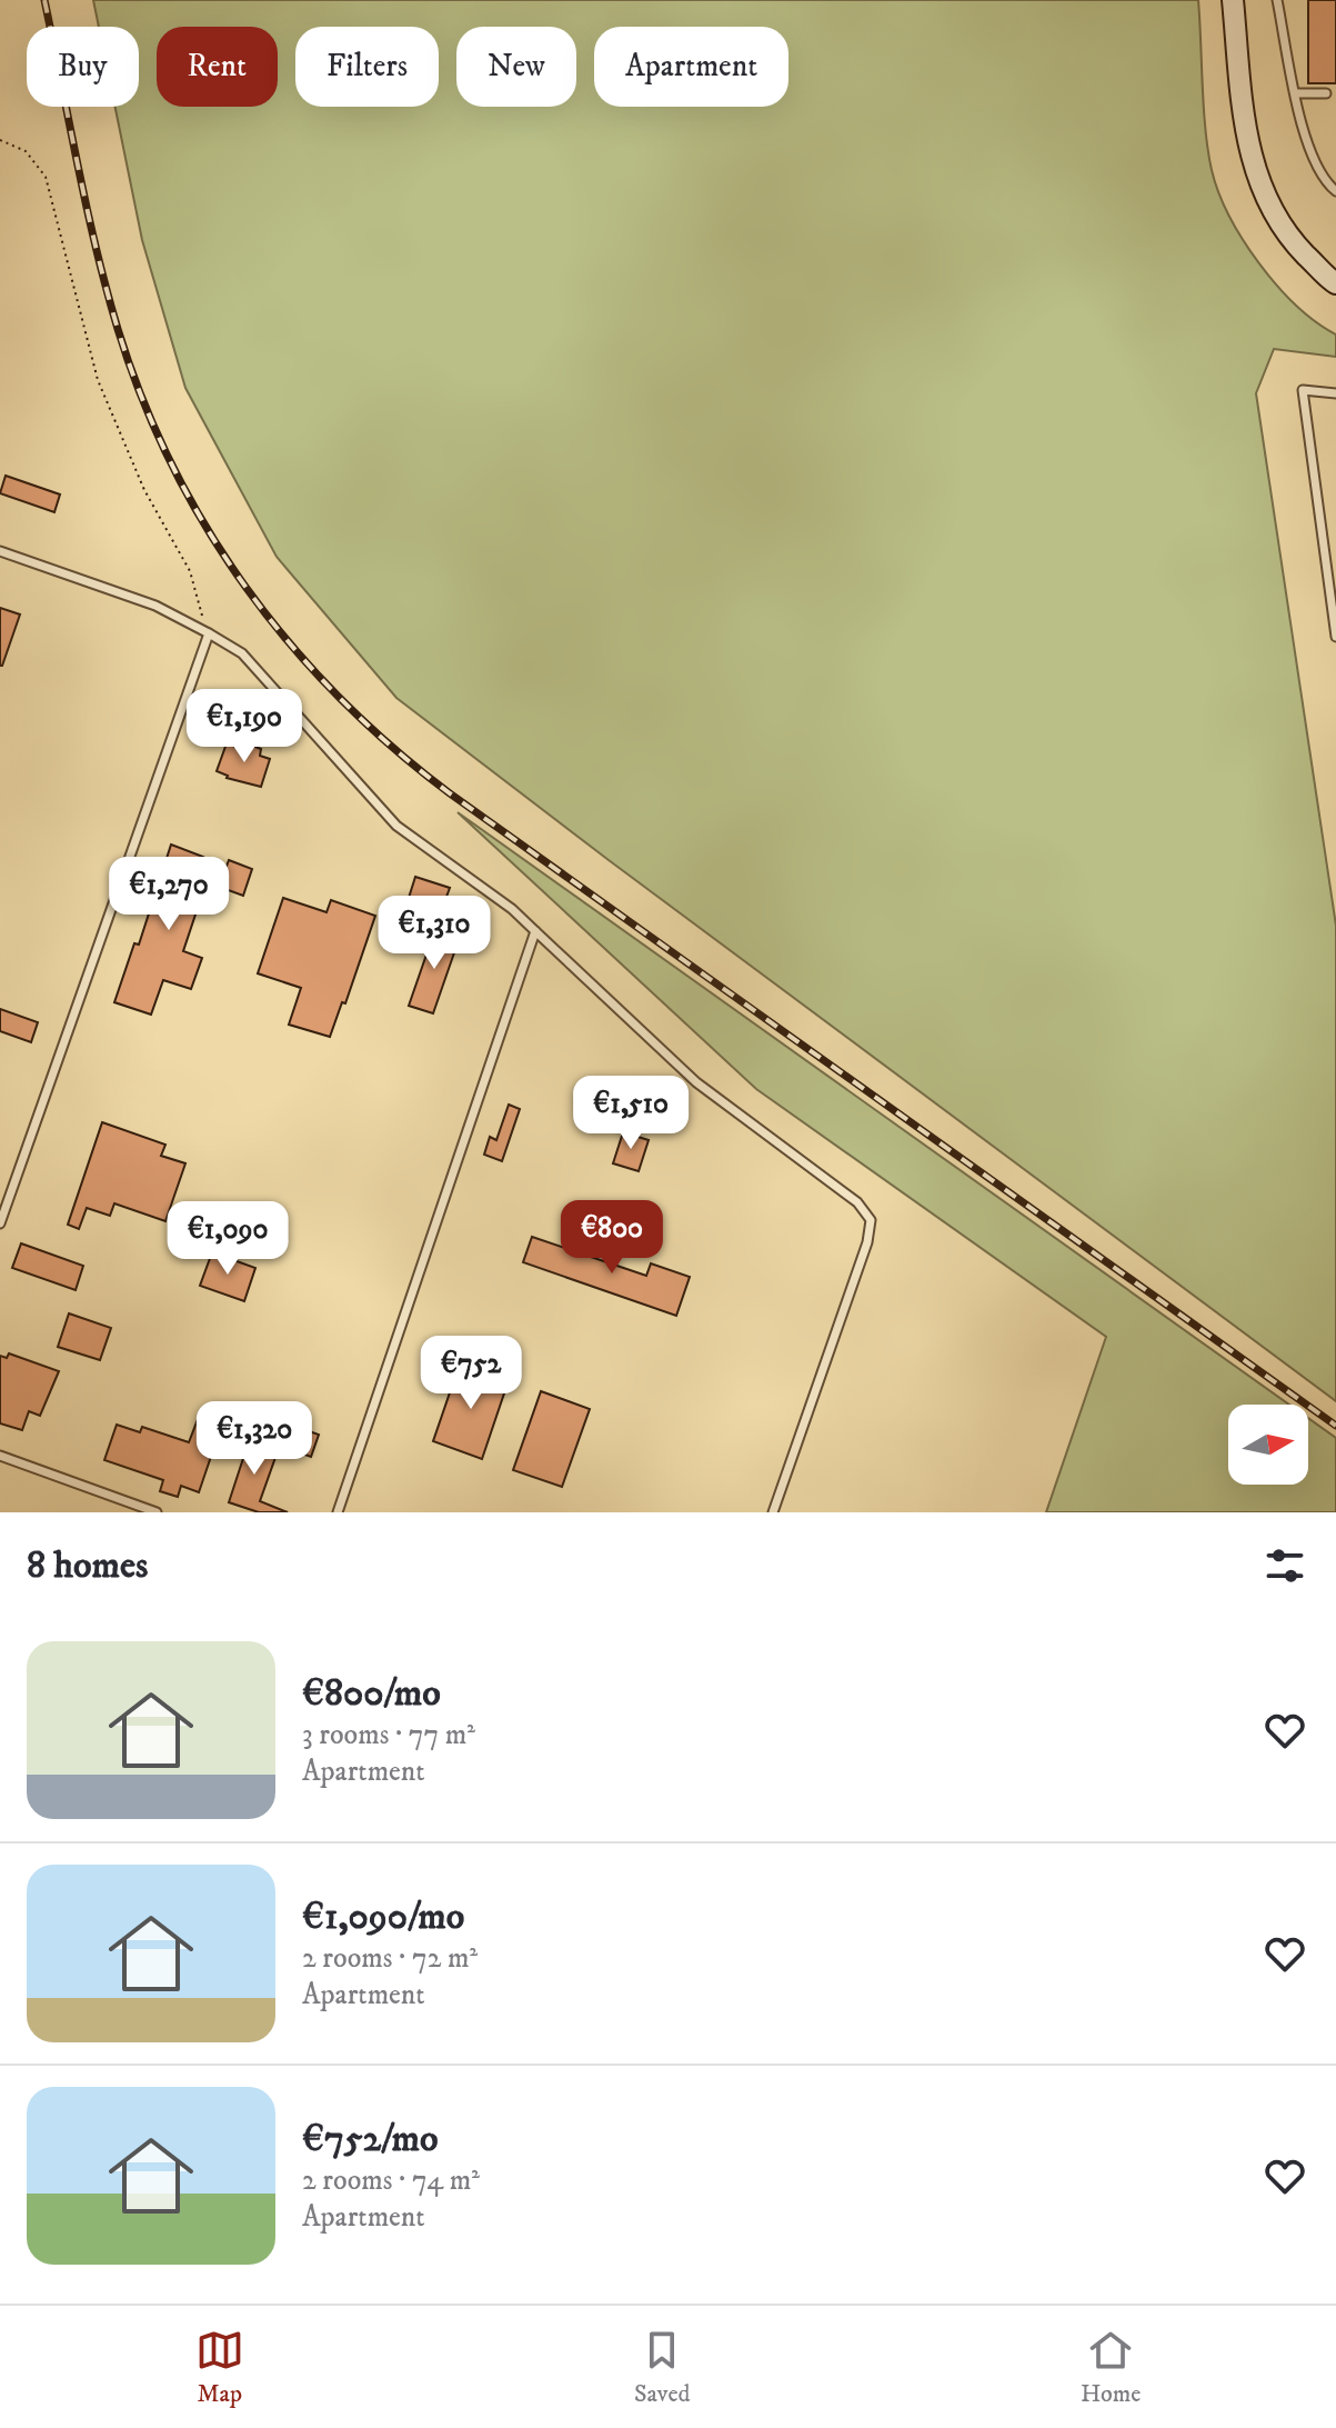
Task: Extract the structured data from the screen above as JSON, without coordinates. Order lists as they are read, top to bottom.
{
  "north": "right",
  "page": {
    "chip": [
      "Buy",
      "Rent",
      "Filters",
      "New",
      "Apartment"
    ],
    "price": [
      "€1,190",
      "€1,270",
      "€1,310",
      "€1,510",
      "€800",
      "€1,090",
      "€752",
      "€1,320"
    ],
    "heading": "8 homes",
    "list": [
      {
        "name": "€800/mo",
        "note": "3 rooms · 77 m² · Apartment"
      },
      {
        "name": "€1,090/mo",
        "note": "2 rooms · 72 m² · Apartment"
      },
      {
        "name": "€752/mo",
        "note": "2 rooms · 74 m² · Apartment"
      }
    ],
    "tabs": ["Map", "Saved", "Home"]
  }
}
